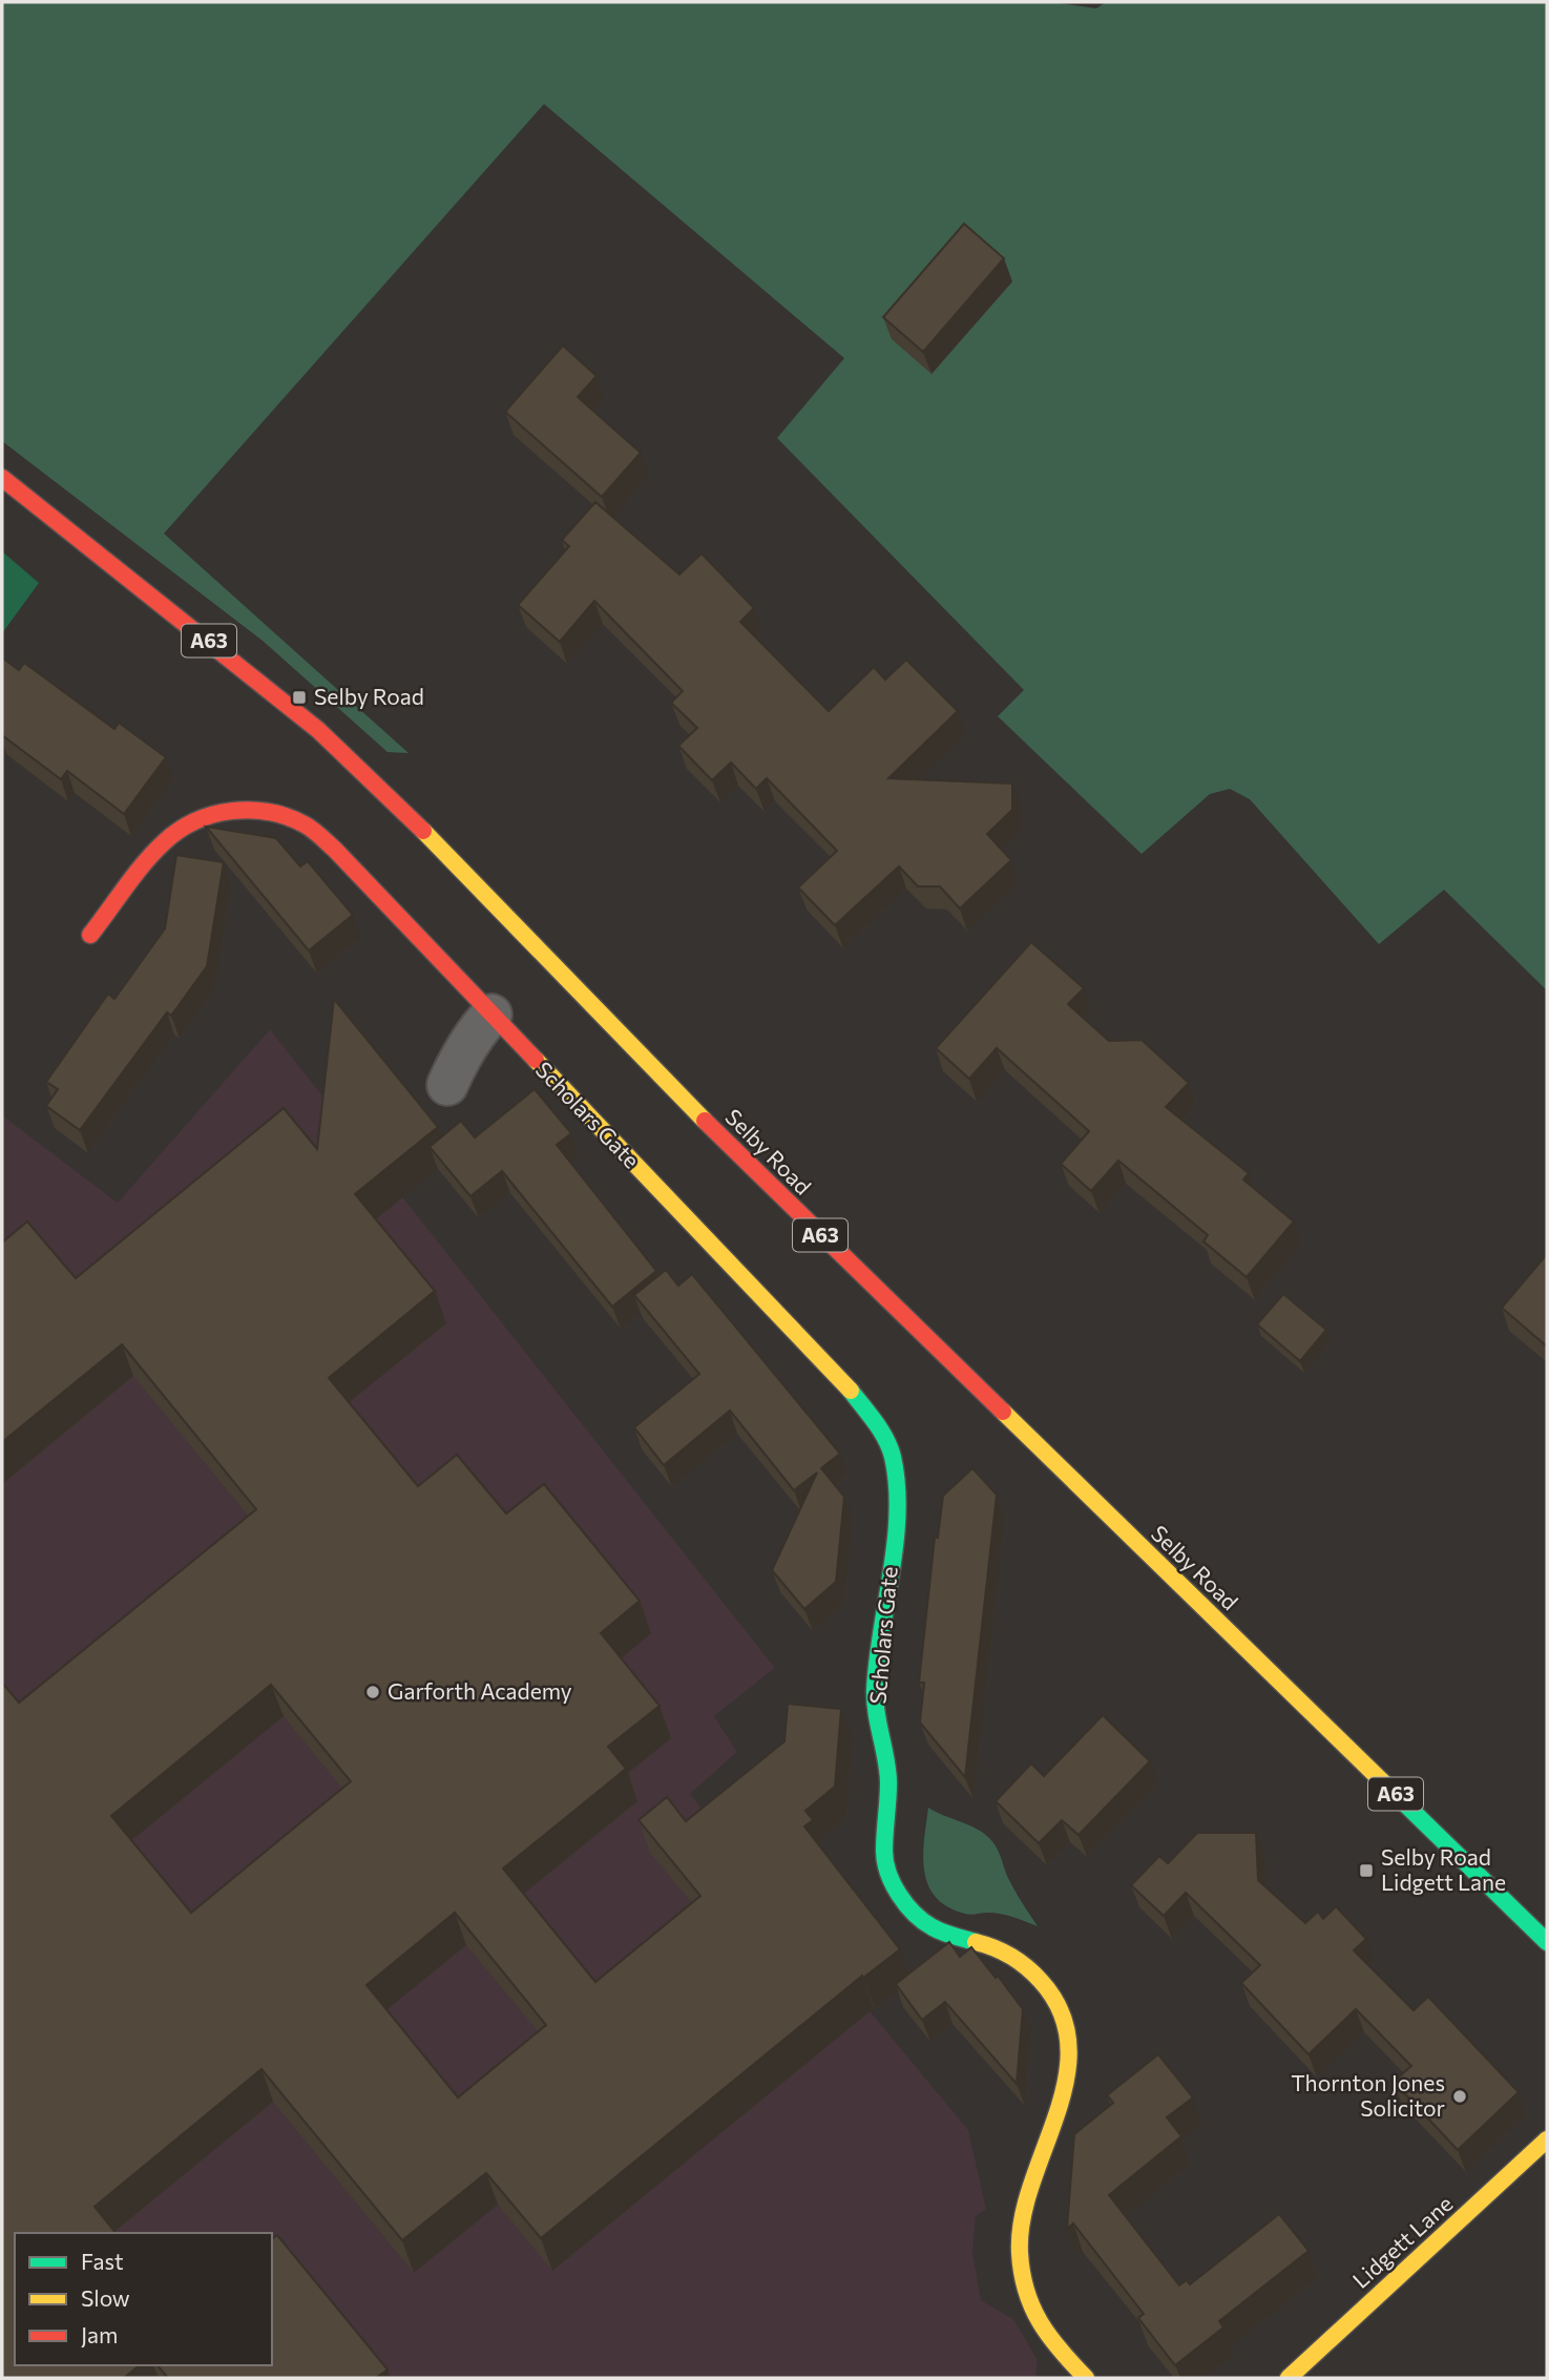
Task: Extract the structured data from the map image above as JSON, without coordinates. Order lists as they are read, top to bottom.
{
  "streets": {
    "main road": [
      "A63",
      "Scholars Gate",
      "Selby Road",
      "Lidgett Lane"
    ]
  },
  "places": {
    "transit": ["Selby Road", "Selby Road Lidgett Lane"],
    "other": ["Garforth Academy", "Thornton Jones Solicitor"]
  },
  "legend": ["Fast", "Slow", "Jam"]
}
